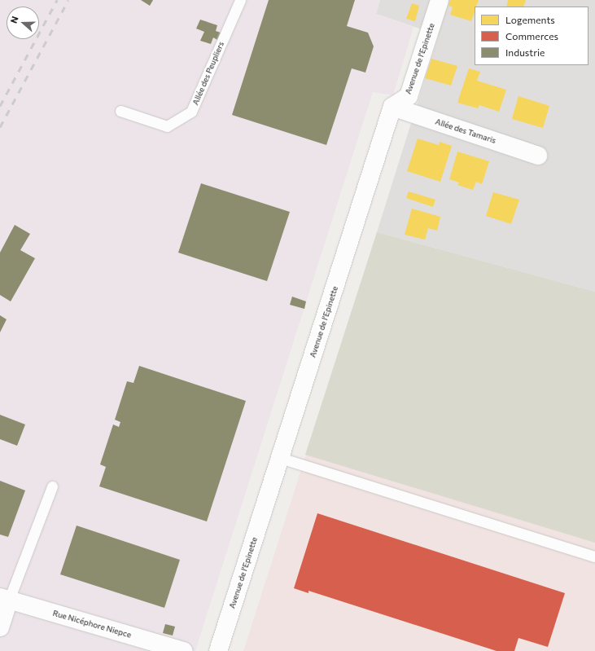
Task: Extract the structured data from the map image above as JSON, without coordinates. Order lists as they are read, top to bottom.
{
  "streets": {
    "street": ["Avenue de l'Epinette", "Allée des Tamaris", "Rue Nicéphore Niepce"],
    "lane": ["Allée des Peupliers"]
  },
  "crossings": [
    ["Avenue de l'Epinette", "Allée des Tamaris"]
  ],
  "legend": ["Logements", "Commerces", "Industrie"],
  "north": "left"
}
